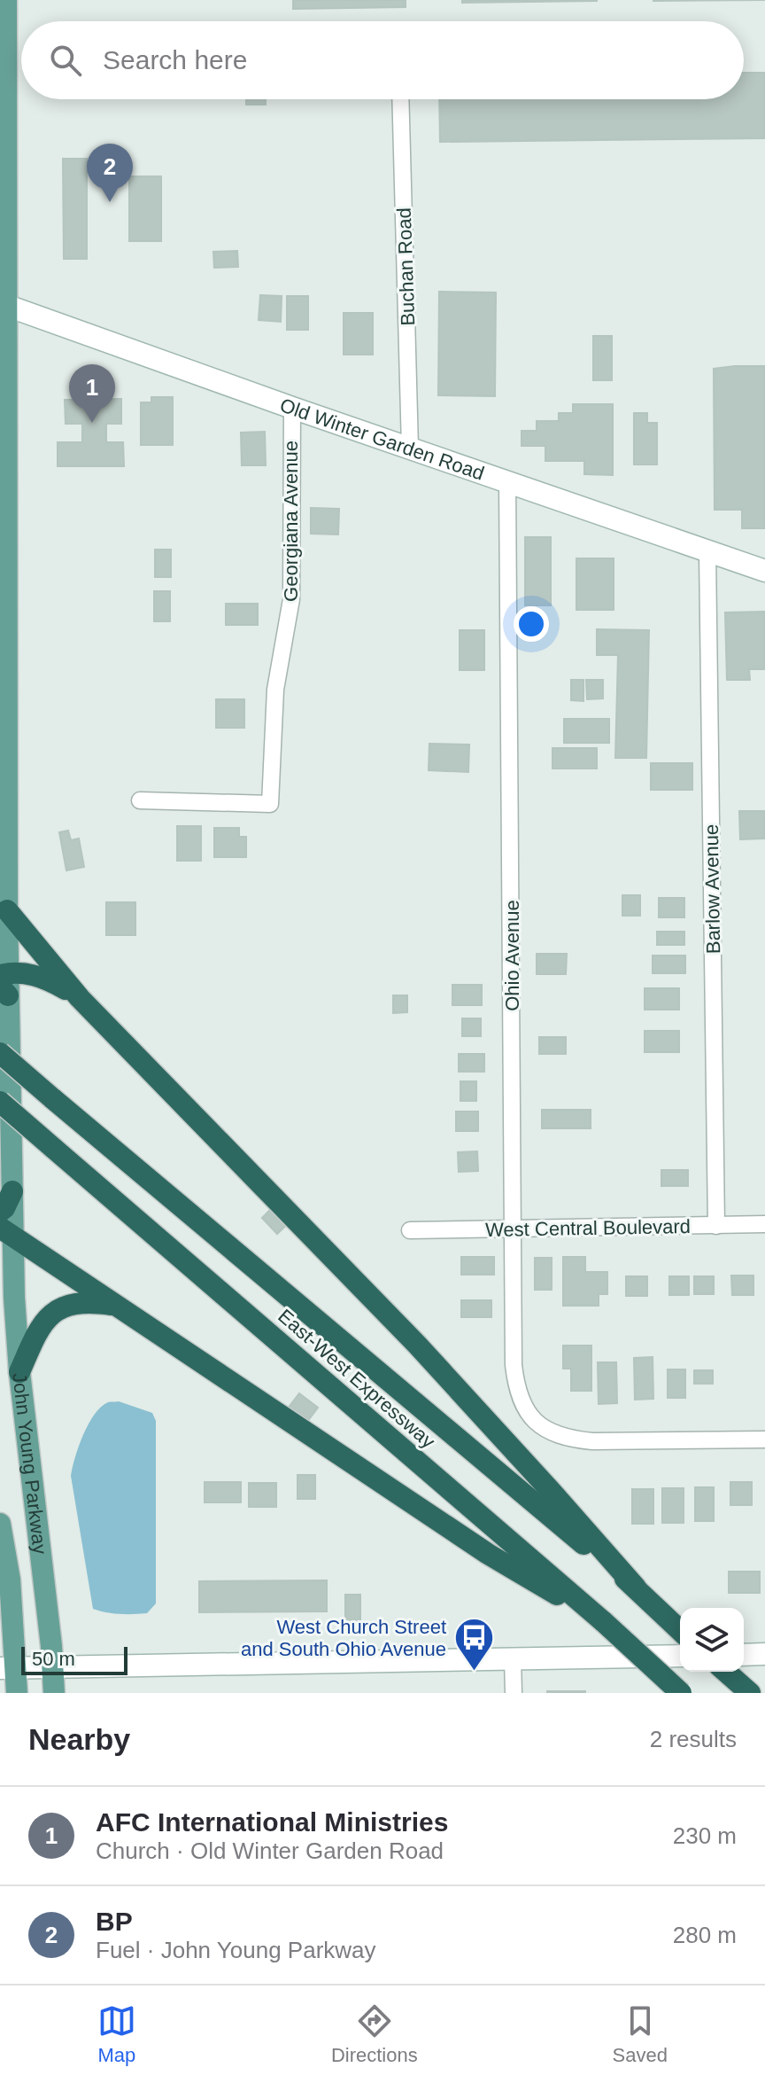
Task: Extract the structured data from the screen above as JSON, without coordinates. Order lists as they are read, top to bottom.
{
  "streets": {
    "highway": ["East-West Expressway"],
    "main road": ["Old Winter Garden Road", "John Young Parkway"],
    "street": [
      "Buchan Road",
      "Georgiana Avenue",
      "Barlow Avenue",
      "Ohio Avenue",
      "West Central Boulevard"
    ]
  },
  "crossings": [
    ["Buchan Road", "Old Winter Garden Road"],
    ["Old Winter Garden Road", "Georgiana Avenue"],
    ["Old Winter Garden Road", "Barlow Avenue"],
    ["Old Winter Garden Road", "Ohio Avenue"],
    ["Old Winter Garden Road", "John Young Parkway"],
    ["Barlow Avenue", "West Central Boulevard"],
    ["Ohio Avenue", "West Central Boulevard"]
  ],
  "places": {
    "bus stop": ["West Church Street and South Ohio Avenue"]
  },
  "scale_bar": "50 m",
  "page": {
    "search": "Search here",
    "pins": ["2", "1"],
    "scale": "50 m",
    "heading": ["Nearby", "2 results"],
    "list": [
      {
        "mark": "1",
        "name": "AFC International Ministries",
        "note": "Church · Old Winter Garden Road",
        "value": "230 m"
      },
      {
        "mark": "2",
        "name": "BP",
        "note": "Fuel · John Young Parkway",
        "value": "280 m"
      }
    ],
    "nav": ["Map", "Directions", "Saved"]
  }
}
